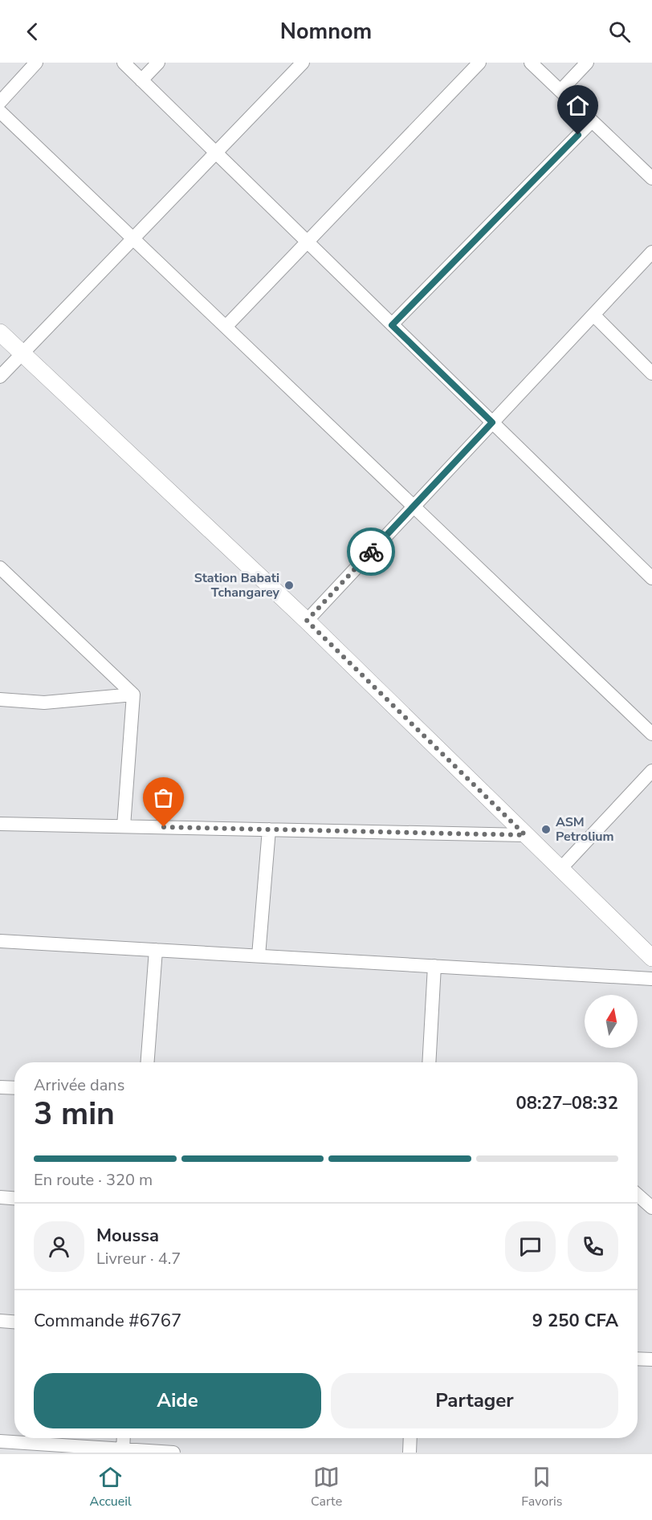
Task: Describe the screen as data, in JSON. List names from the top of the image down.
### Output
{
  "places": ["Station Babati Tchangarey", "ASM Petrolium"],
  "north": "top",
  "page": {
    "header": "Nomnom",
    "heading": ["3 min", "Arrivée dans", "08:27–08:32"],
    "panel": [
      "Moussa",
      "Livreur · 4.7",
      "Commande #6767",
      "9 250 CFA"
    ],
    "bar": "En route · 320 m",
    "buttons": ["Aide", "Partager"],
    "tabs": ["Accueil", "Carte", "Favoris"]
  }
}
